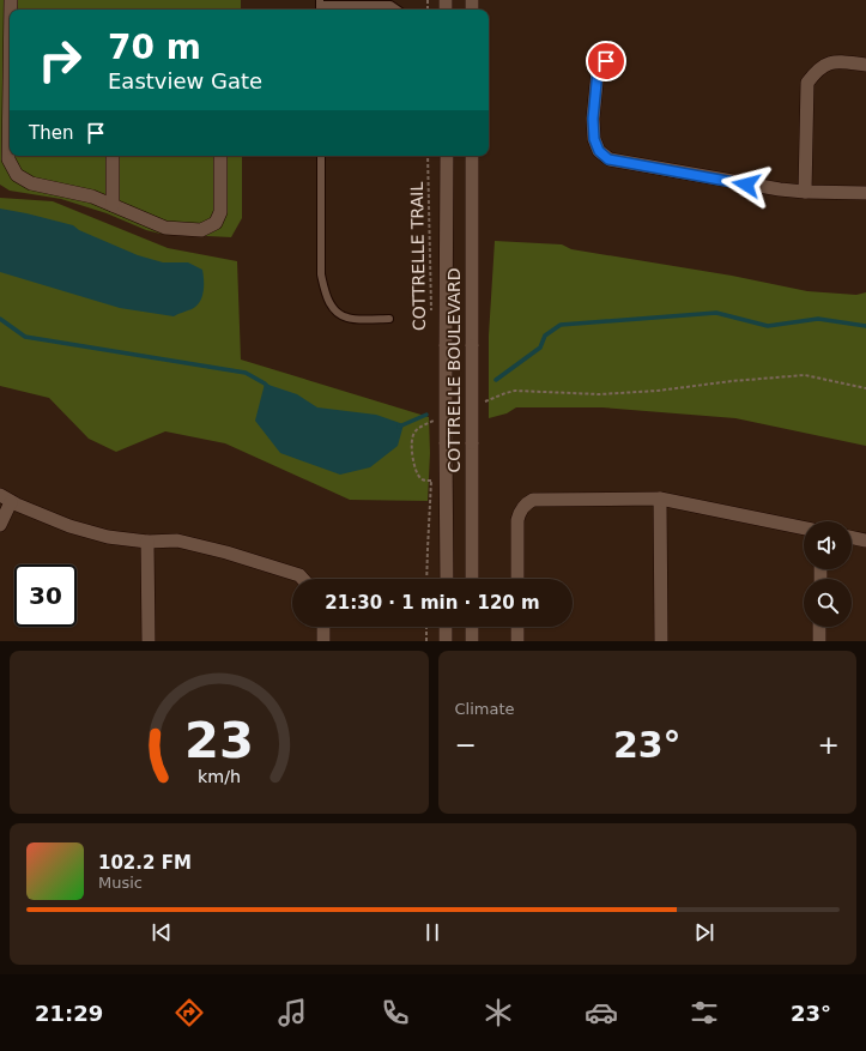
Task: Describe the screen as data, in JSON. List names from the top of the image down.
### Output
{
  "streets": {
    "street": ["COTTRELLE BOULEVARD"],
    "path": ["COTTRELLE TRAIL"]
  },
  "page": {
    "turn": ["70 m", "Eastview Gate"],
    "then": "Then",
    "limit": "30",
    "trip": "21:30 · 1 min · 120 m",
    "tile": "Climate",
    "heat": ["−", "23°", "+"],
    "song": ["102.2 FM", "Music"],
    "tabs": ["21:29", "23°"],
    "gauge": ["23", "km/h"]
  }
}
